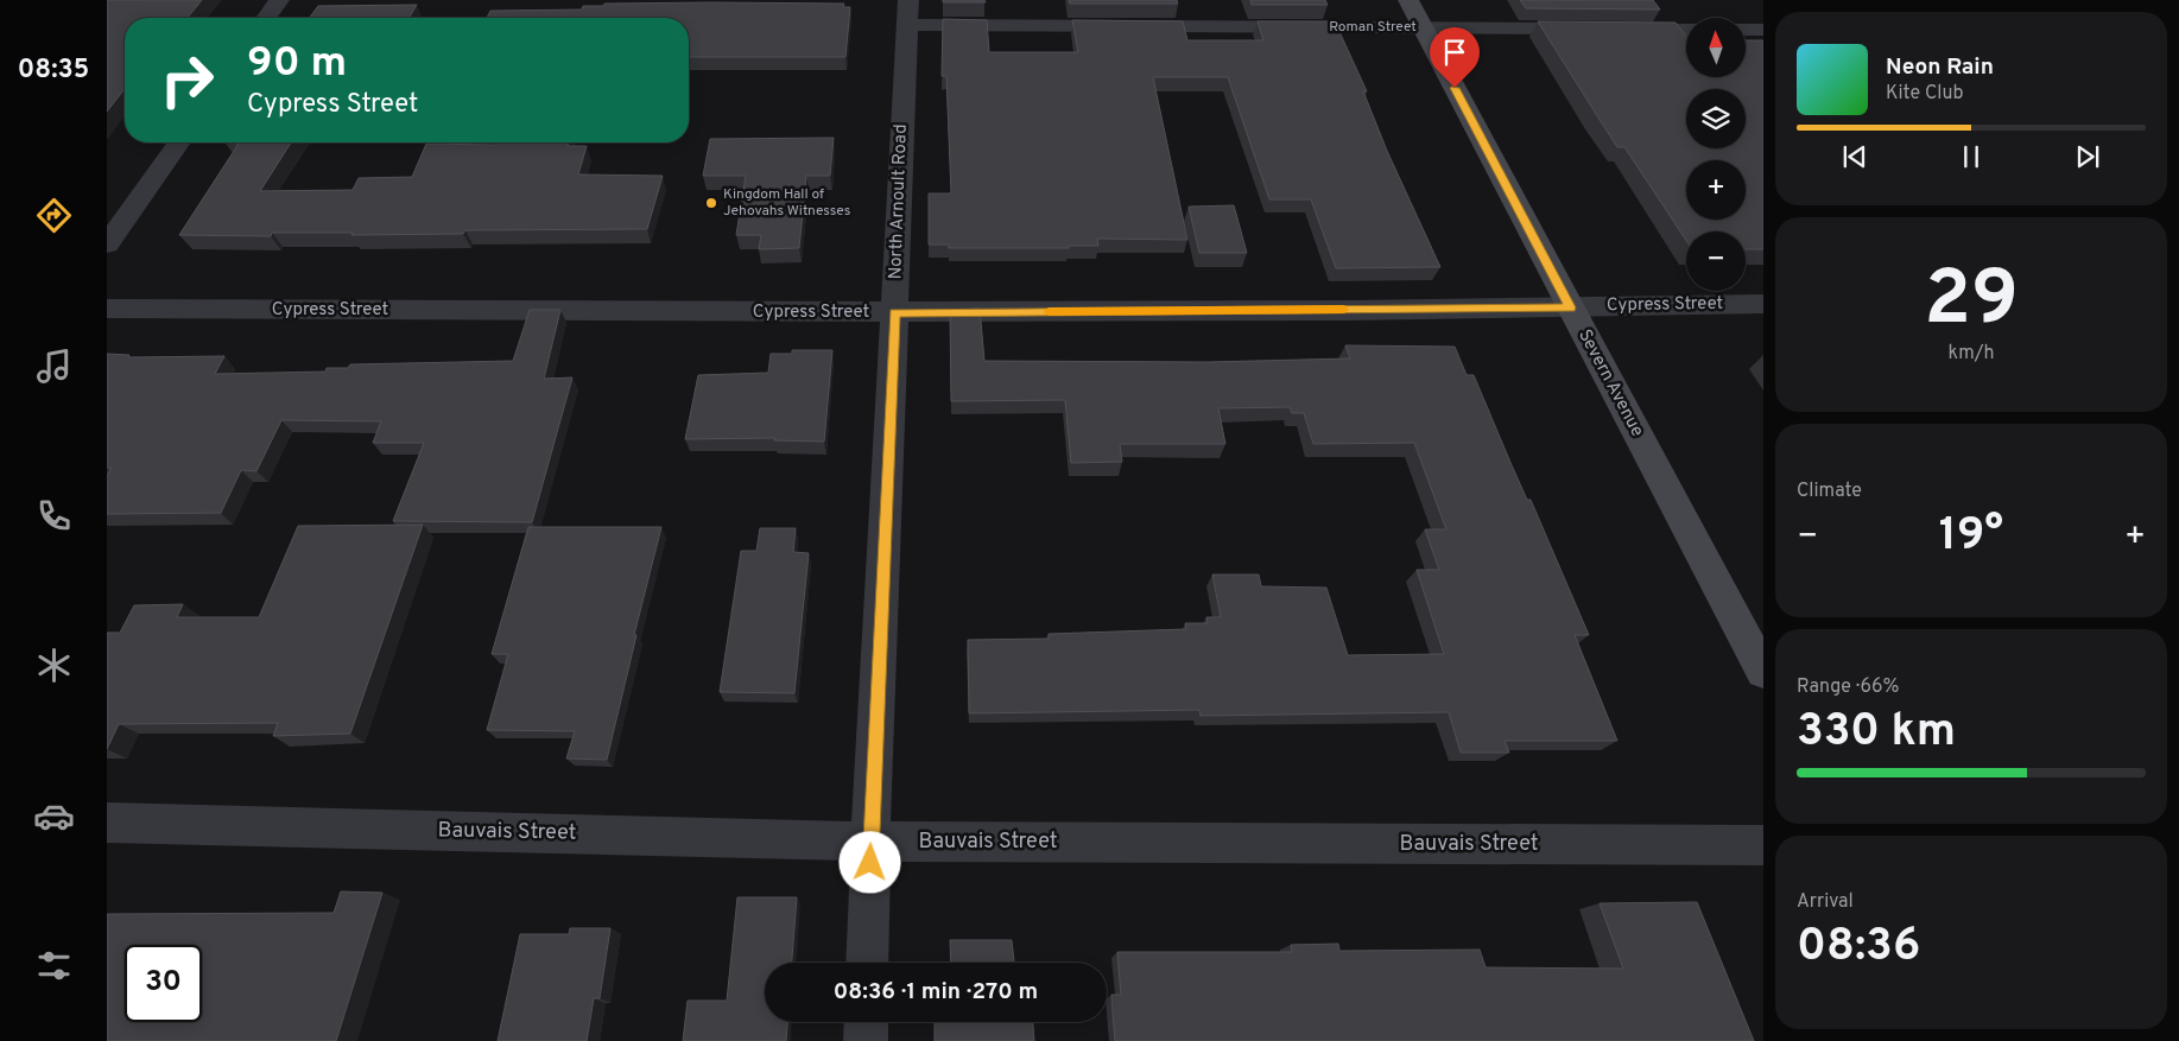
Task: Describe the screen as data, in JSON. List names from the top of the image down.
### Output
{
  "streets": {
    "street": [
      "Roman Street",
      "North Arnoult Road",
      "Cypress Street",
      "Severn Avenue",
      "Bauvais Street"
    ]
  },
  "crossings": [
    ["Roman Street", "North Arnoult Road"],
    ["Roman Street", "Severn Avenue"],
    ["North Arnoult Road", "Cypress Street"],
    ["North Arnoult Road", "Bauvais Street"],
    ["Cypress Street", "Severn Avenue"]
  ],
  "places": ["Kingdom Hall of Jehovahs Witnesses"],
  "north": "top",
  "page": {
    "tabs": "08:35",
    "map_buttons": ["+", "−"],
    "turn": ["90 m", "Cypress Street"],
    "song": ["Neon Rain", "Kite Club"],
    "tile": [
      ["29", "km/h"],
      "Climate",
      ["Range · 66%", "330 km"],
      ["Arrival", "08:36"]
    ],
    "heat": ["−", "19°", "+"],
    "limit": "30",
    "trip": "08:36 · 1 min · 270 m"
  }
}
